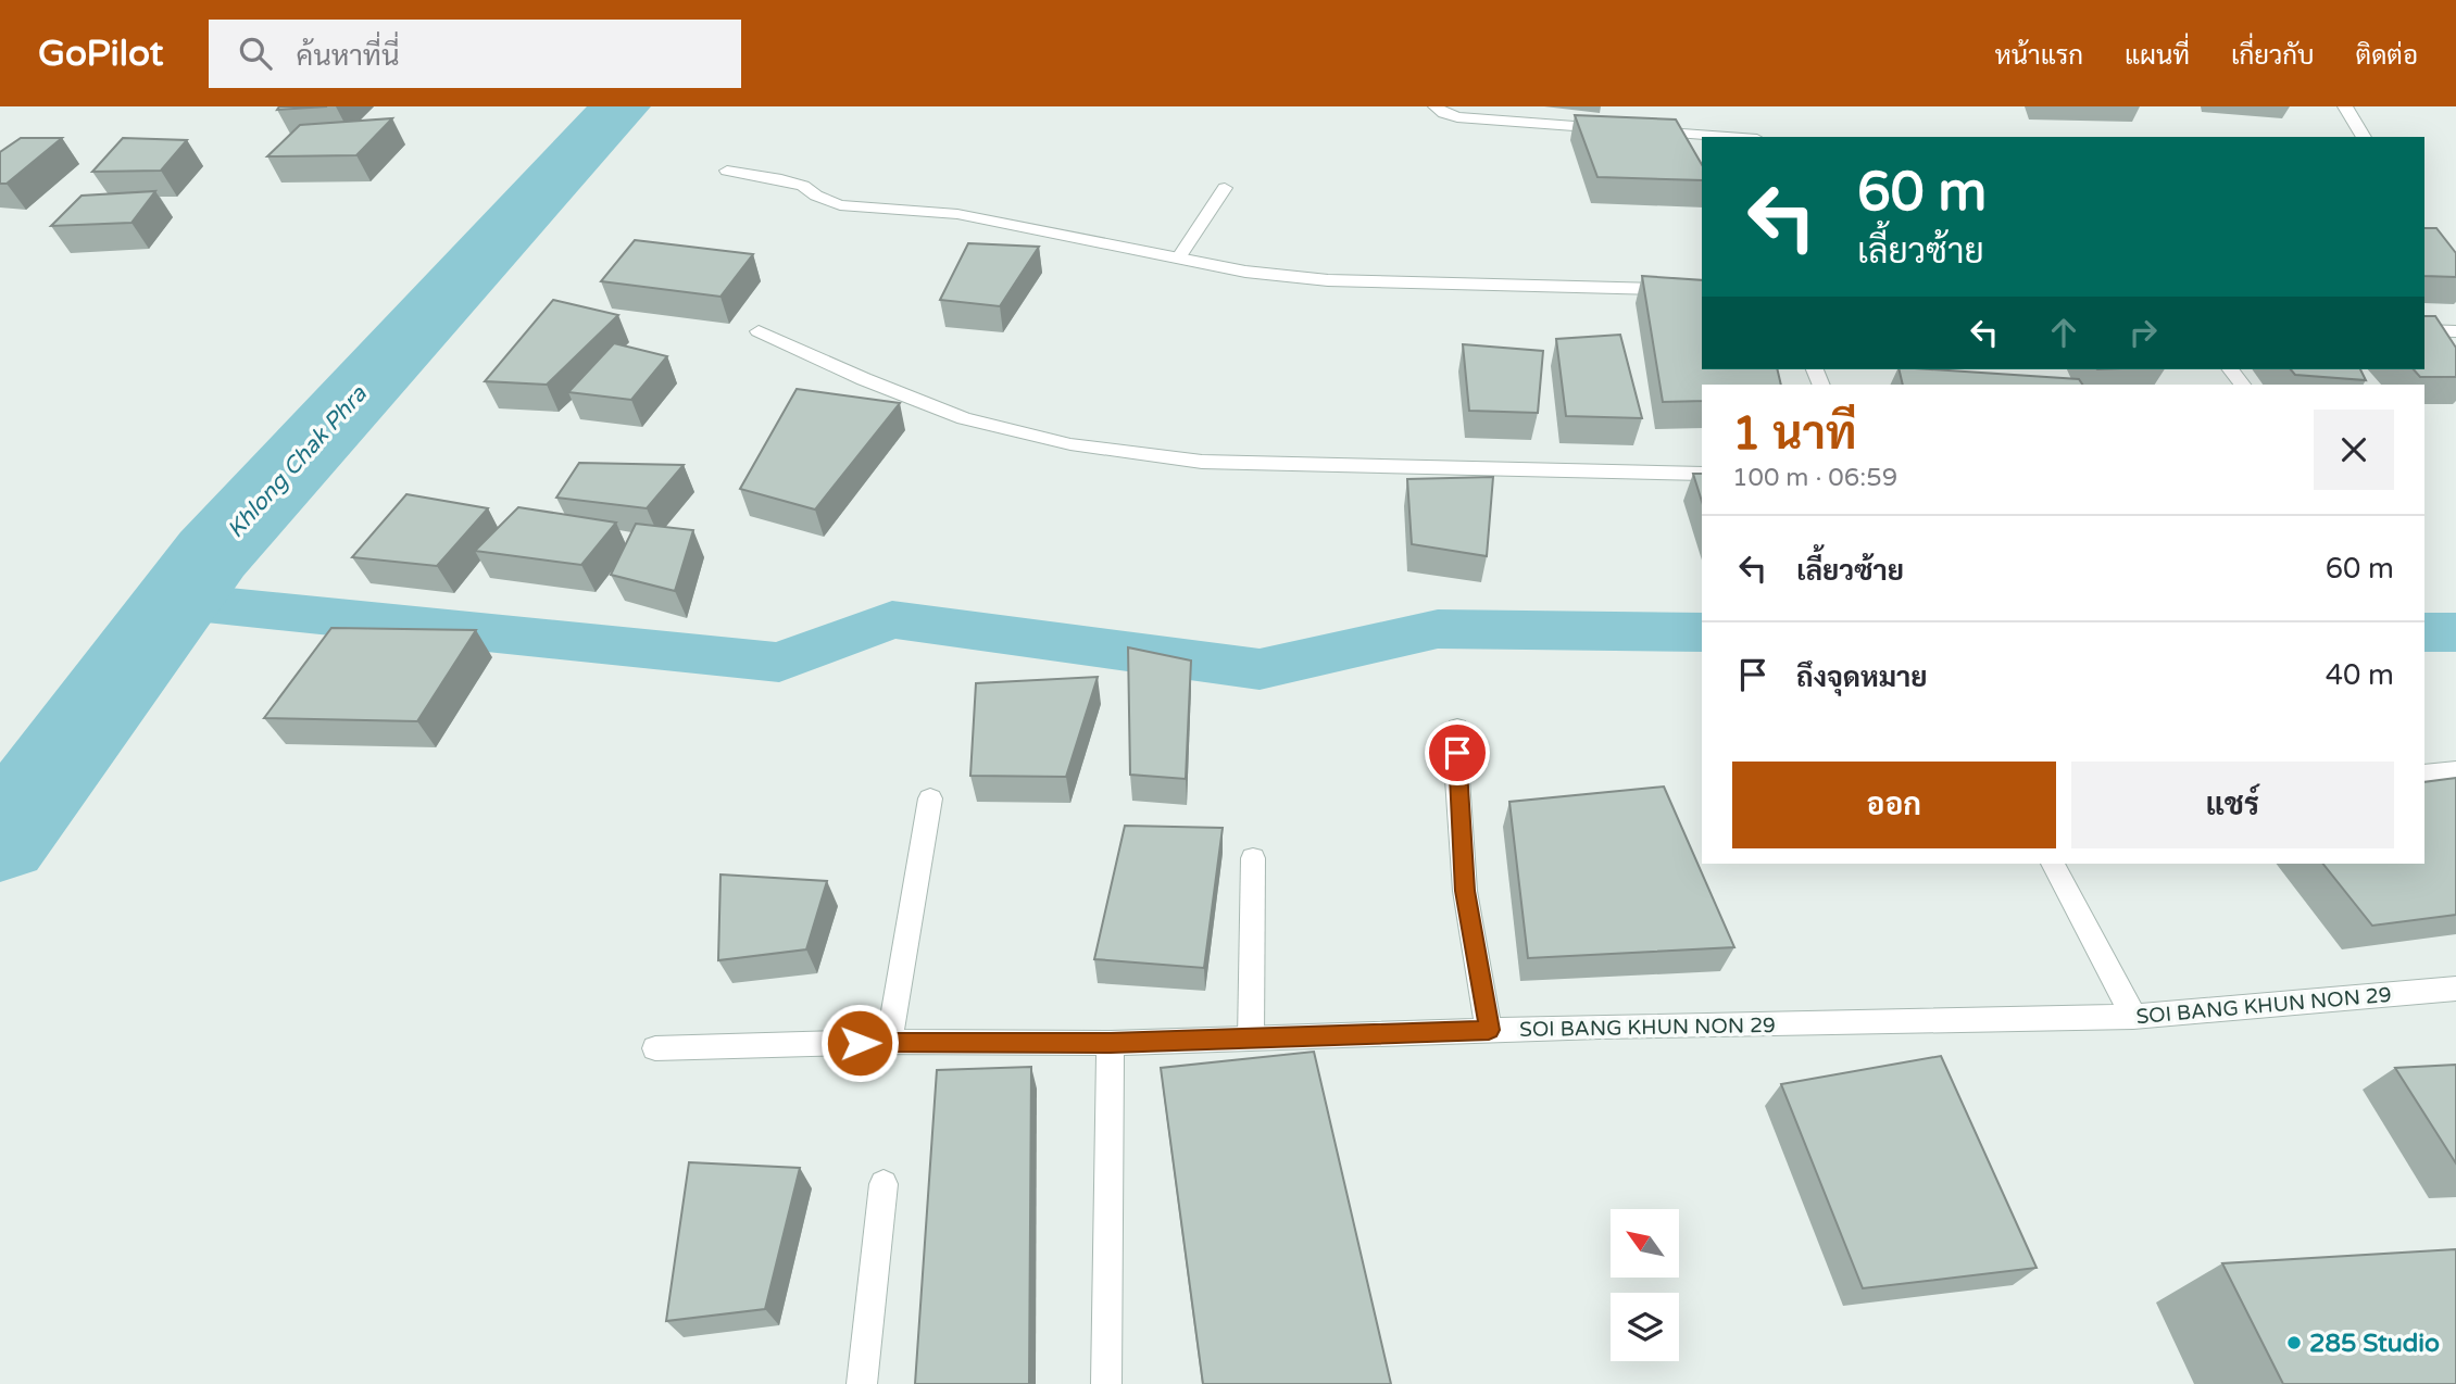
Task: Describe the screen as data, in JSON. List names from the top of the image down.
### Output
{
  "streets": {
    "street": ["SOI BANG KHUN NON 29"]
  },
  "water": ["Khlong Chak Phra"],
  "places": ["285 Studio"],
  "north": "top left",
  "page": {
    "header": "GoPilot",
    "search": "ค้นหาที่นี่",
    "nav": [
      "หน้าแรก",
      "แผนที่",
      "เกี่ยวกับ",
      "ติดต่อ"
    ],
    "turn": ["60 m", "เลี้ยวซ้าย"],
    "heading": ["1 นาที", "100 m · 06:59"],
    "list": [
      {
        "name": "เลี้ยวซ้าย",
        "value": "60 m"
      },
      {
        "name": "ถึงจุดหมาย",
        "value": "40 m"
      }
    ],
    "buttons": ["ออก", "แชร์"]
  }
}
